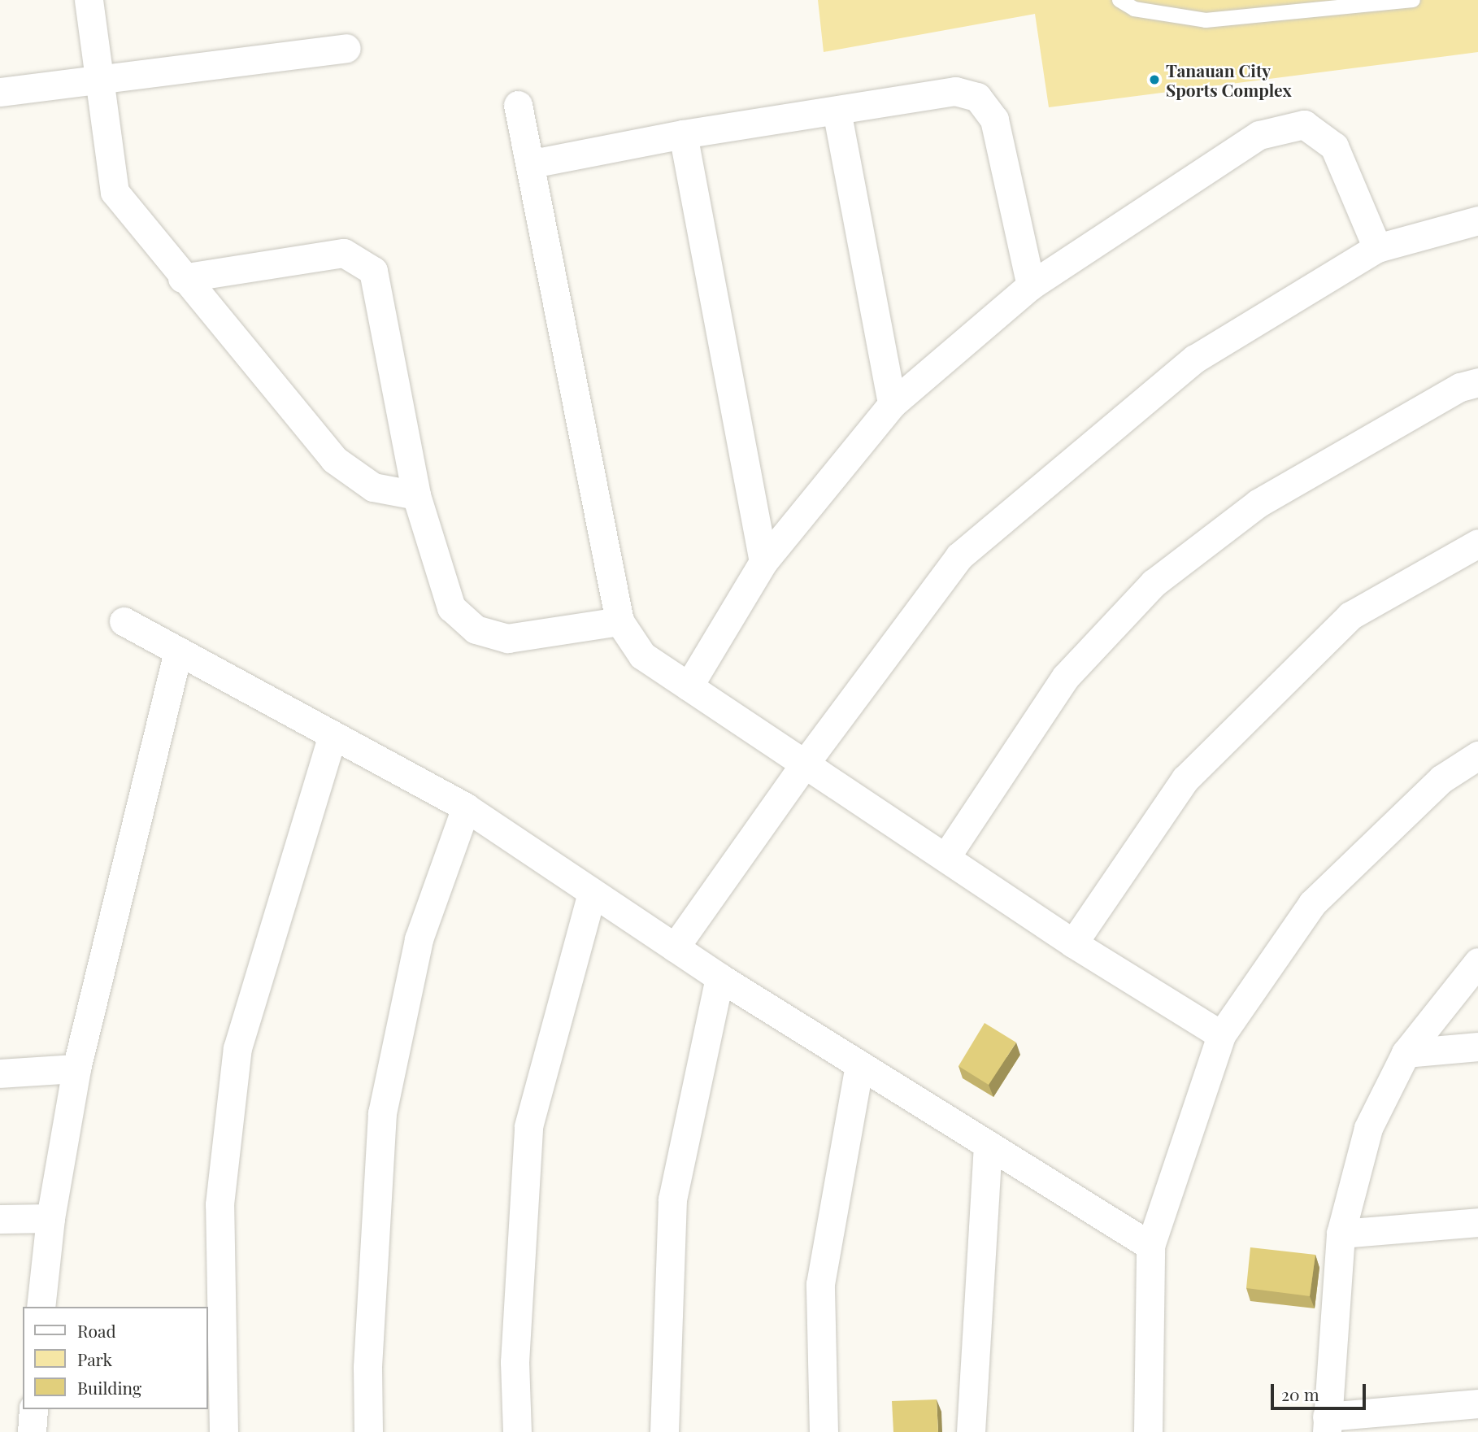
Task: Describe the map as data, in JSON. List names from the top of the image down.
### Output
{
  "places": ["Tanauan City Sports Complex"],
  "legend": ["Road", "Park", "Building"],
  "scale_bar": "20 m"
}
